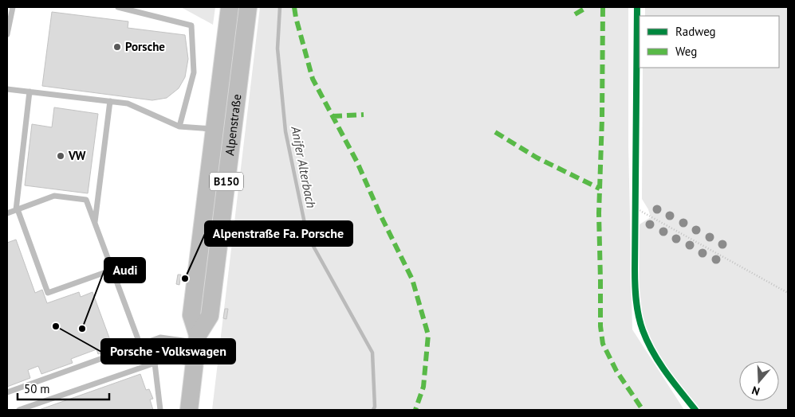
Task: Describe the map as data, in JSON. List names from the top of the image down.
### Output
{
  "streets": {
    "main road": ["Alpenstraße", "B150"]
  },
  "water": ["Anifer Alterbach"],
  "places": [
    "Porsche",
    "VW",
    "Alpenstraße Fa. Porsche",
    "Porsche - Volkswagen",
    "Audi"
  ],
  "legend": ["Radweg", "Weg"],
  "scale_bar": "50 m",
  "north": "bottom"
}
